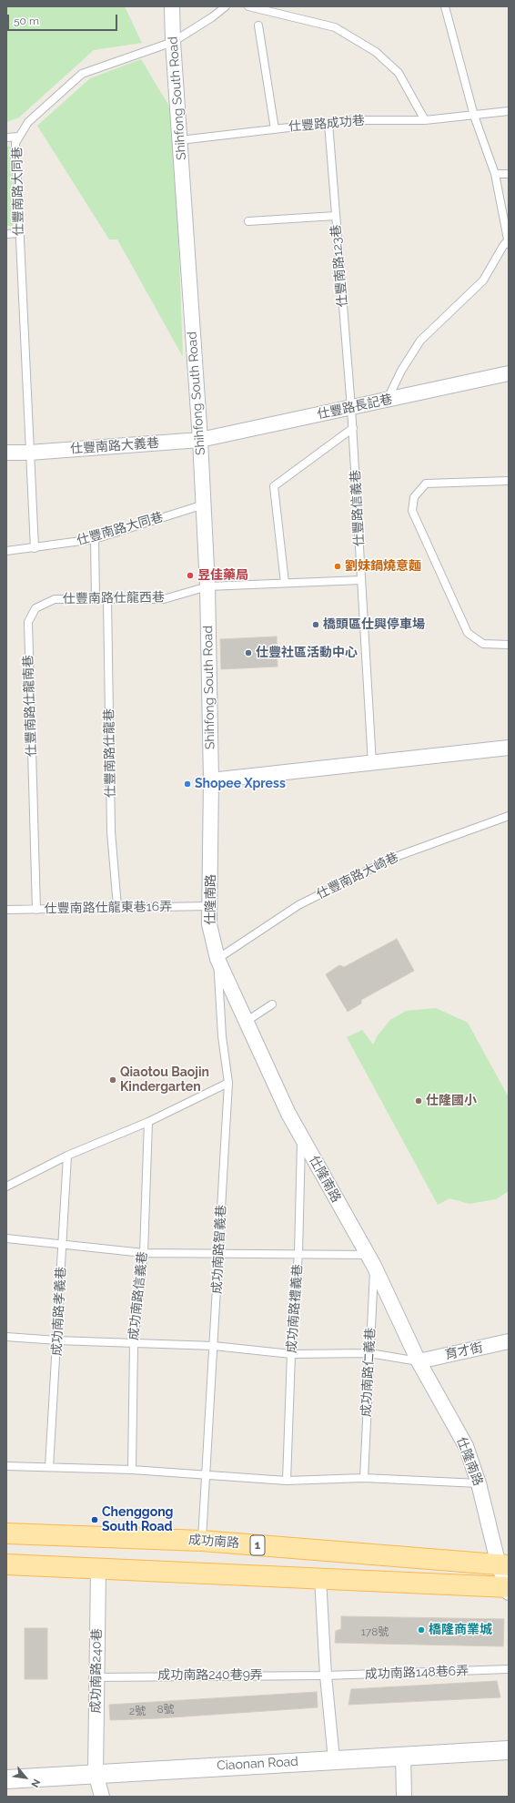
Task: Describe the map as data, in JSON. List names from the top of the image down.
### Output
{
  "streets": {
    "main road": ["成功南路", "1"],
    "street": [
      "Shihfong South Road",
      "仕豐路長記巷",
      "仕豐南路大義巷",
      "仕隆南路",
      "育才街",
      "成功南路240巷",
      "Ciaonan Road"
    ],
    "lane": [
      "仕豐路成功巷",
      "仕豐南路大同巷",
      "仕豐南路123巷",
      "仕豐路信義巷",
      "仕豐南路仕龍西巷",
      "仕豐南路仕龍南巷",
      "仕豐南路仕龍巷",
      "仕豐南路大崎巷",
      "仕豐南路仕龍東巷16弄",
      "成功南路智義巷",
      "成功南路信義巷",
      "成功南路禮義巷",
      "成功南路孝義巷",
      "成功南路仁義巷",
      "成功南路148巷6弄",
      "成功南路240巷9弄"
    ]
  },
  "crossings": [
    ["Shihfong South Road", "仕豐路成功巷"],
    ["Shihfong South Road", "仕豐南路大同巷"],
    ["Shihfong South Road", "仕豐路長記巷"],
    ["Shihfong South Road", "仕豐南路大義巷"],
    ["Shihfong South Road", "仕豐南路仕龍西巷"],
    ["Shihfong South Road", "仕隆南路"],
    ["仕豐路成功巷", "仕豐南路123巷"],
    ["仕豐南路大同巷", "仕豐南路大義巷"],
    ["仕豐南路123巷", "仕豐路長記巷"],
    ["仕豐南路123巷", "仕豐路信義巷"],
    ["仕豐路長記巷", "仕豐南路大義巷"],
    ["仕豐路長記巷", "仕豐路信義巷"],
    ["仕豐路信義巷", "仕豐南路仕龍西巷"],
    ["仕豐南路仕龍西巷", "仕豐南路仕龍南巷"],
    ["仕豐南路仕龍西巷", "仕豐南路仕龍巷"],
    ["仕豐南路仕龍南巷", "仕豐南路仕龍東巷16弄"],
    ["仕豐南路仕龍巷", "仕豐南路仕龍東巷16弄"],
    ["仕豐南路大崎巷", "仕隆南路"],
    ["仕豐南路大崎巷", "成功南路智義巷"],
    ["仕隆南路", "仕豐南路仕龍東巷16弄"],
    ["仕隆南路", "成功南路智義巷"],
    ["仕隆南路", "成功南路禮義巷"],
    ["仕隆南路", "育才街"],
    ["仕隆南路", "成功南路仁義巷"],
    ["仕隆南路", "成功南路"],
    ["成功南路智義巷", "成功南路"],
    ["成功南路240巷", "成功南路240巷9弄"],
    ["成功南路240巷", "Ciaonan Road"],
    ["成功南路148巷6弄", "成功南路240巷9弄"]
  ],
  "places": [
    "劉妹鍋燒意麵",
    "昱佳藥局",
    "橋頭區仕興停車場",
    "仕豐社區活動中心",
    "Shopee Xpress",
    "Qiaotou Baojin Kindergarten",
    "仕隆國小",
    "Chenggong South Road",
    "橋隆商業城"
  ],
  "house_numbers": ["178號", "8號", "2號"],
  "scale_bar": "50 m",
  "north": "bottom right"
}
